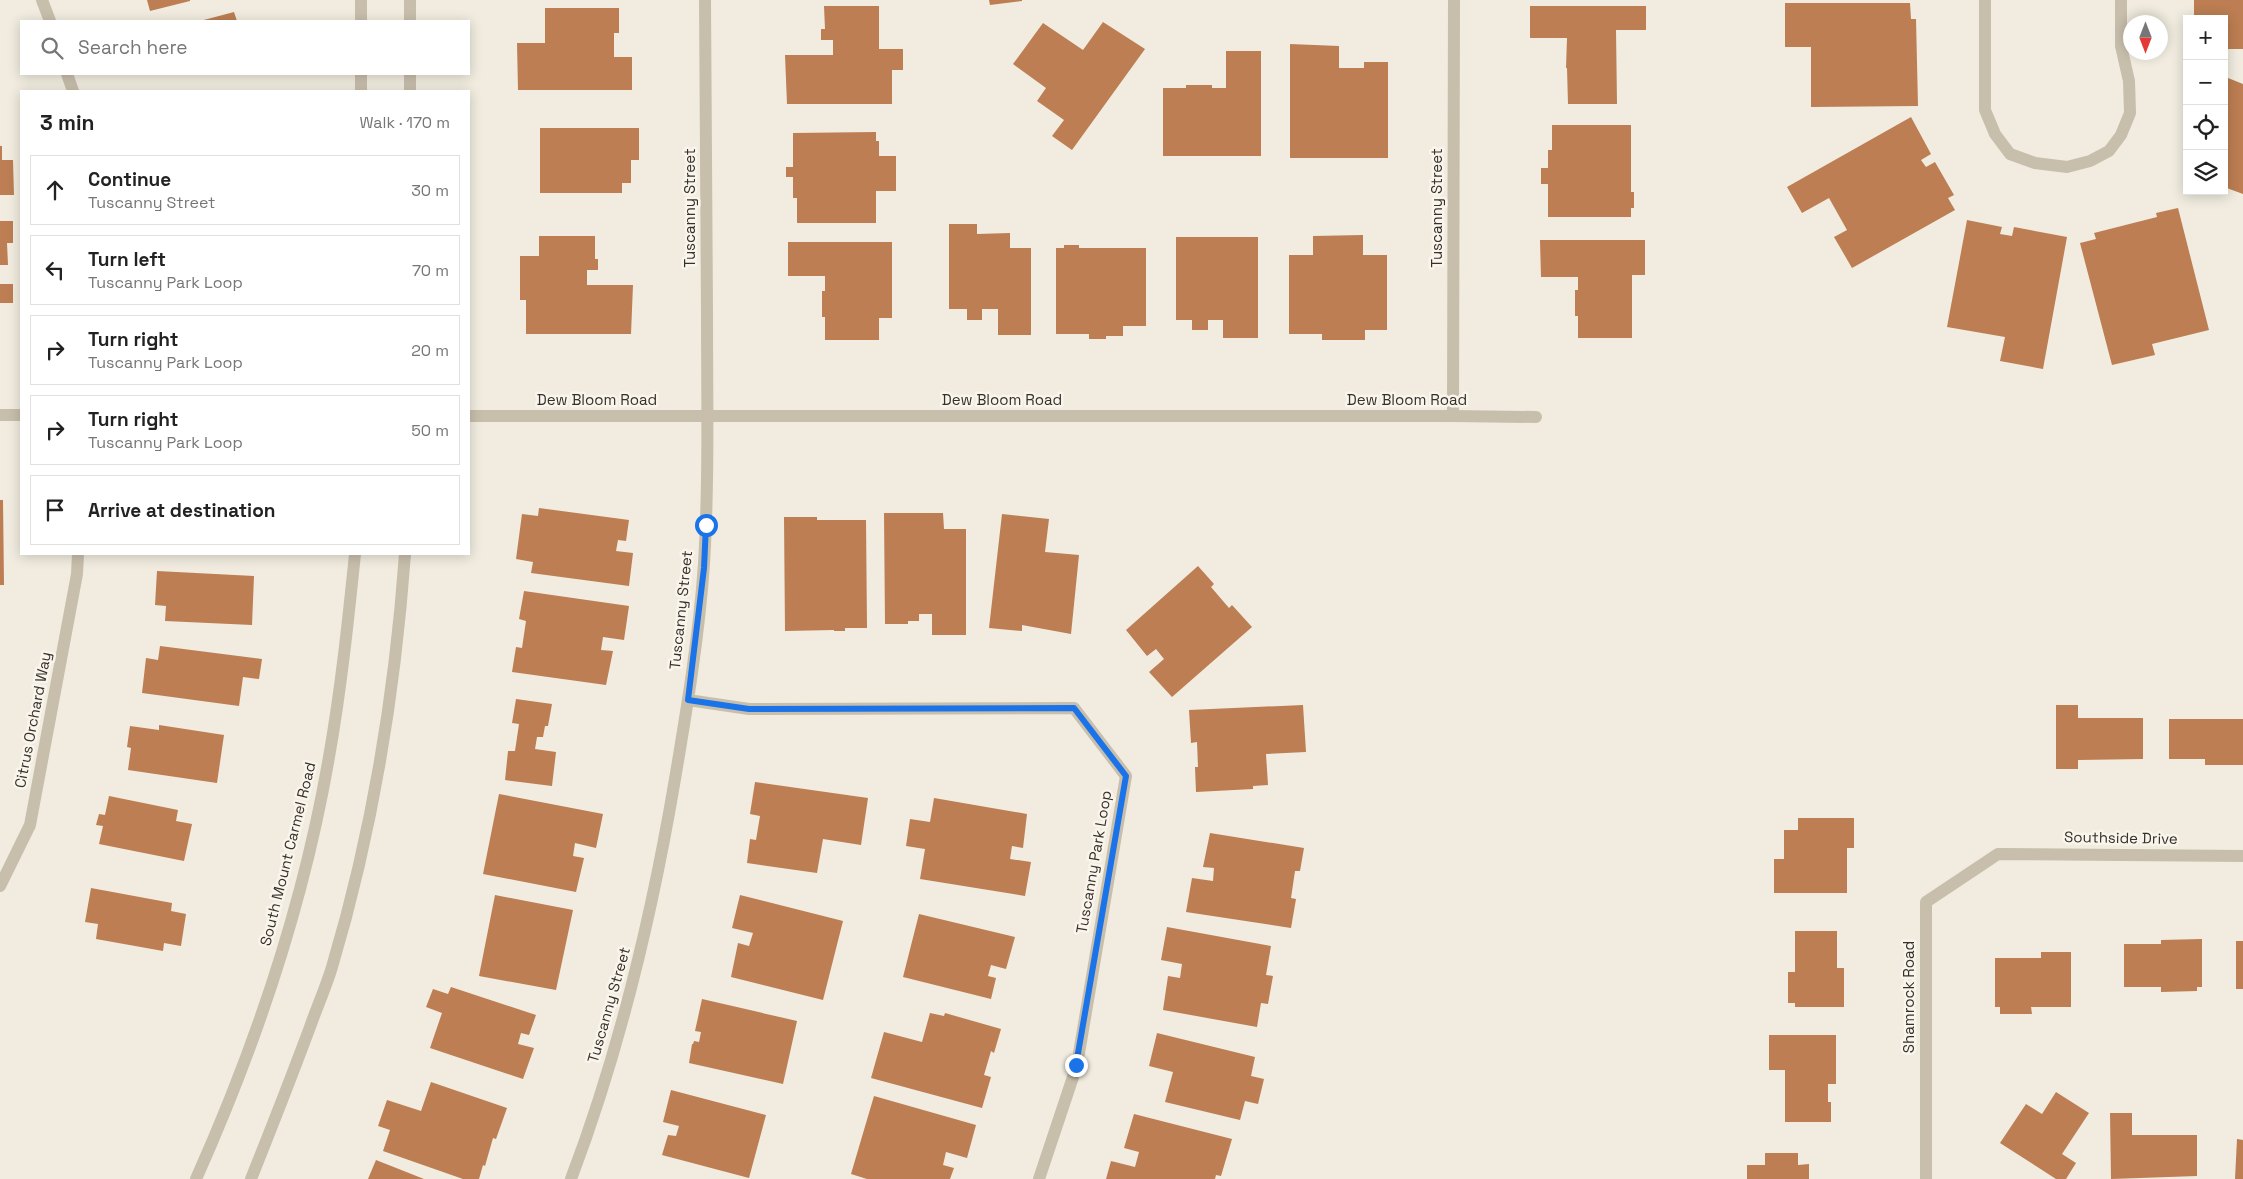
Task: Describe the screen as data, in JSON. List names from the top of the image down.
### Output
{
  "streets": {
    "street": [
      "Tuscanny Street",
      "Dew Bloom Road",
      "Citrus Orchard Way",
      "Southside Drive",
      "South Mount Carmel Road",
      "Tuscanny Park Loop",
      "Shamrock Road"
    ]
  },
  "crossings": [
    ["Tuscanny Street", "Dew Bloom Road"],
    ["Tuscanny Street", "Tuscanny Park Loop"],
    ["Southside Drive", "Shamrock Road"]
  ],
  "north": "bottom",
  "page": {
    "map_buttons": ["+", "−"],
    "search": "Search here",
    "heading": ["3 min", "Walk · 170 m"],
    "list": [
      ["Continue", "Tuscanny Street", "30 m"],
      ["Turn left", "Tuscanny Park Loop", "70 m"],
      ["Turn right", "Tuscanny Park Loop", "20 m"],
      ["Turn right", "Tuscanny Park Loop", "50 m"],
      "Arrive at destination"
    ]
  }
}
